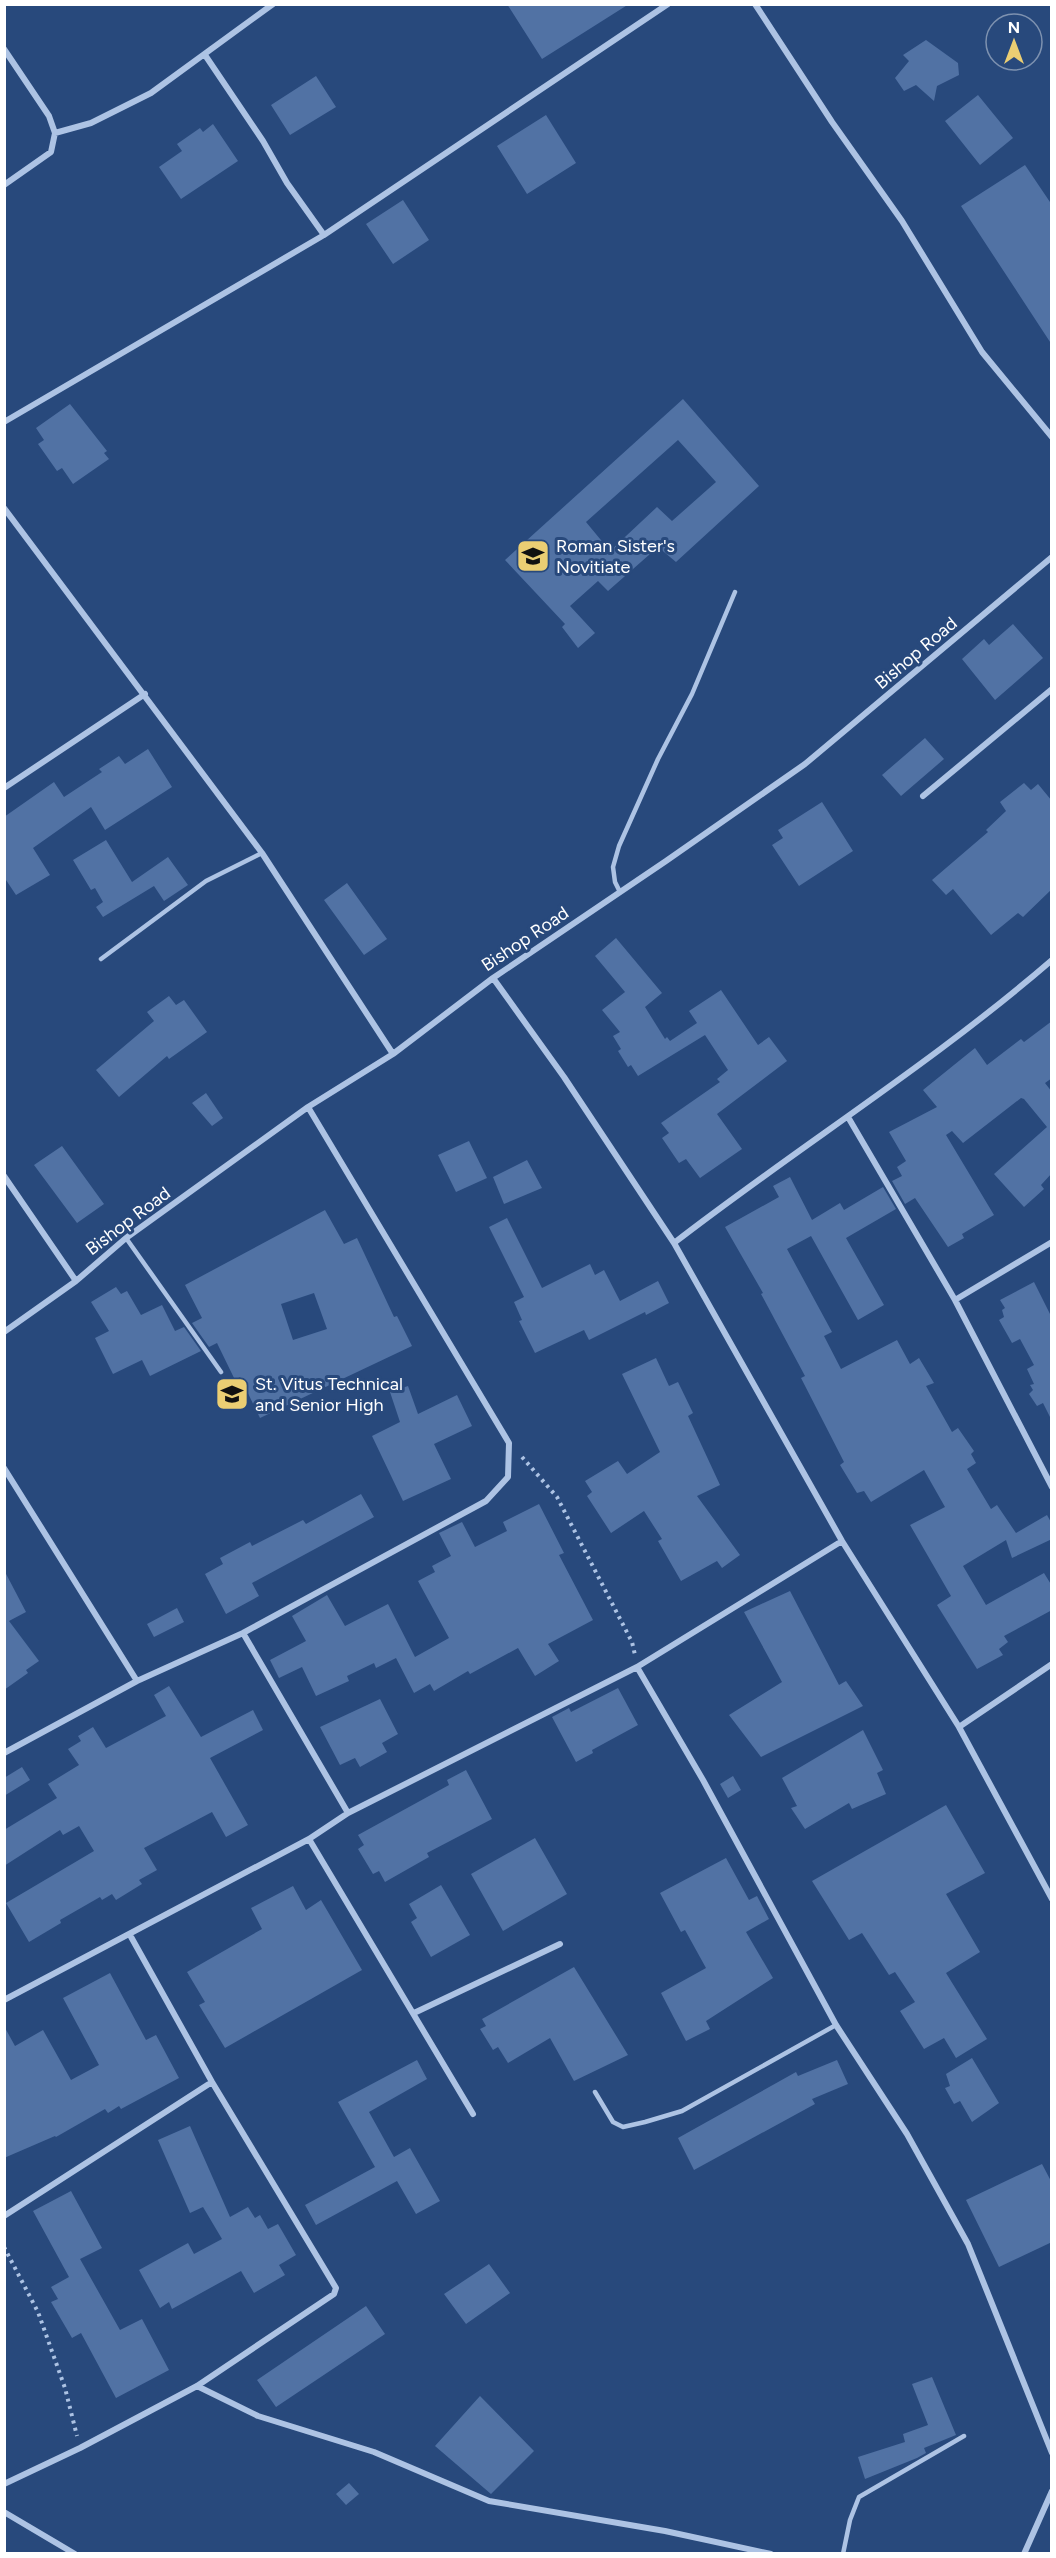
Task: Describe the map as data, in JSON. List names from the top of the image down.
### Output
{
  "streets": {
    "street": ["Bishop Road"]
  },
  "places": {
    "school or university": ["Roman Sister's Novitiate", "St. Vitus Technical and Senior High"]
  },
  "north": "top"
}
